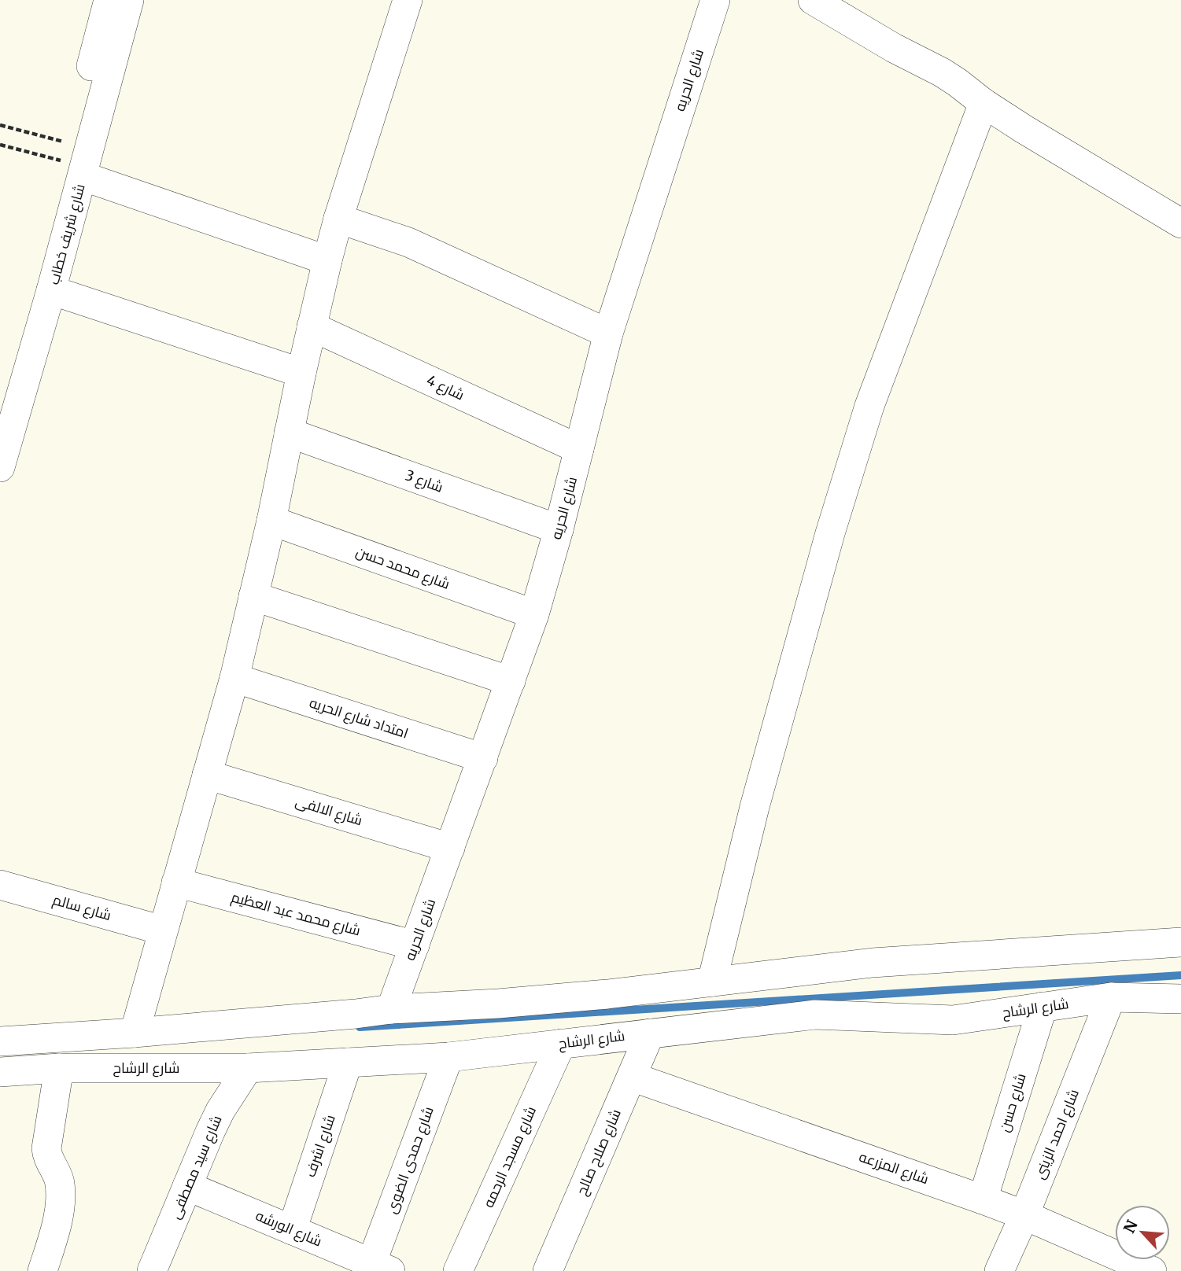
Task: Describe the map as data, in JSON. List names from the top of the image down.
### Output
{
  "streets": {
    "street": [
      "شارع الحريه",
      "شارع شريف خطاب",
      "شارع 4",
      "شارع 3",
      "شارع محمد حسن",
      "امتداد شارع الحريه",
      "شارع الالفى",
      "شارع سالم",
      "شارع محمد عبد العظيم",
      "شارع الرشاح",
      "شارع حسن",
      "شارع احمد الزينى",
      "شارع اشرف",
      "شارع صلاح صالح",
      "شارع مسجد الرحمه",
      "شارع حمدى الضوى",
      "شارع سيد مصطفى",
      "شارع المزرعه",
      "شارع الورشه"
    ]
  },
  "crossings": [
    ["شارع الحريه", "شارع 4"],
    ["شارع الحريه", "شارع 3"],
    ["شارع الحريه", "شارع محمد حسن"],
    ["شارع الحريه", "امتداد شارع الحريه"],
    ["شارع الحريه", "شارع الالفى"],
    ["شارع الحريه", "شارع محمد عبد العظيم"],
    ["شارع الرشاح", "شارع حسن"],
    ["شارع الرشاح", "شارع احمد الزينى"],
    ["شارع الرشاح", "شارع اشرف"],
    ["شارع الرشاح", "شارع صلاح صالح"],
    ["شارع الرشاح", "شارع مسجد الرحمه"],
    ["شارع الرشاح", "شارع حمدى الضوى"],
    ["شارع الرشاح", "شارع سيد مصطفى"],
    ["شارع حسن", "شارع المزرعه"],
    ["شارع احمد الزينى", "شارع المزرعه"],
    ["شارع اشرف", "شارع الورشه"],
    ["شارع صلاح صالح", "شارع المزرعه"],
    ["شارع حمدى الضوى", "شارع الورشه"],
    ["شارع سيد مصطفى", "شارع الورشه"]
  ],
  "north": "top left"
}
